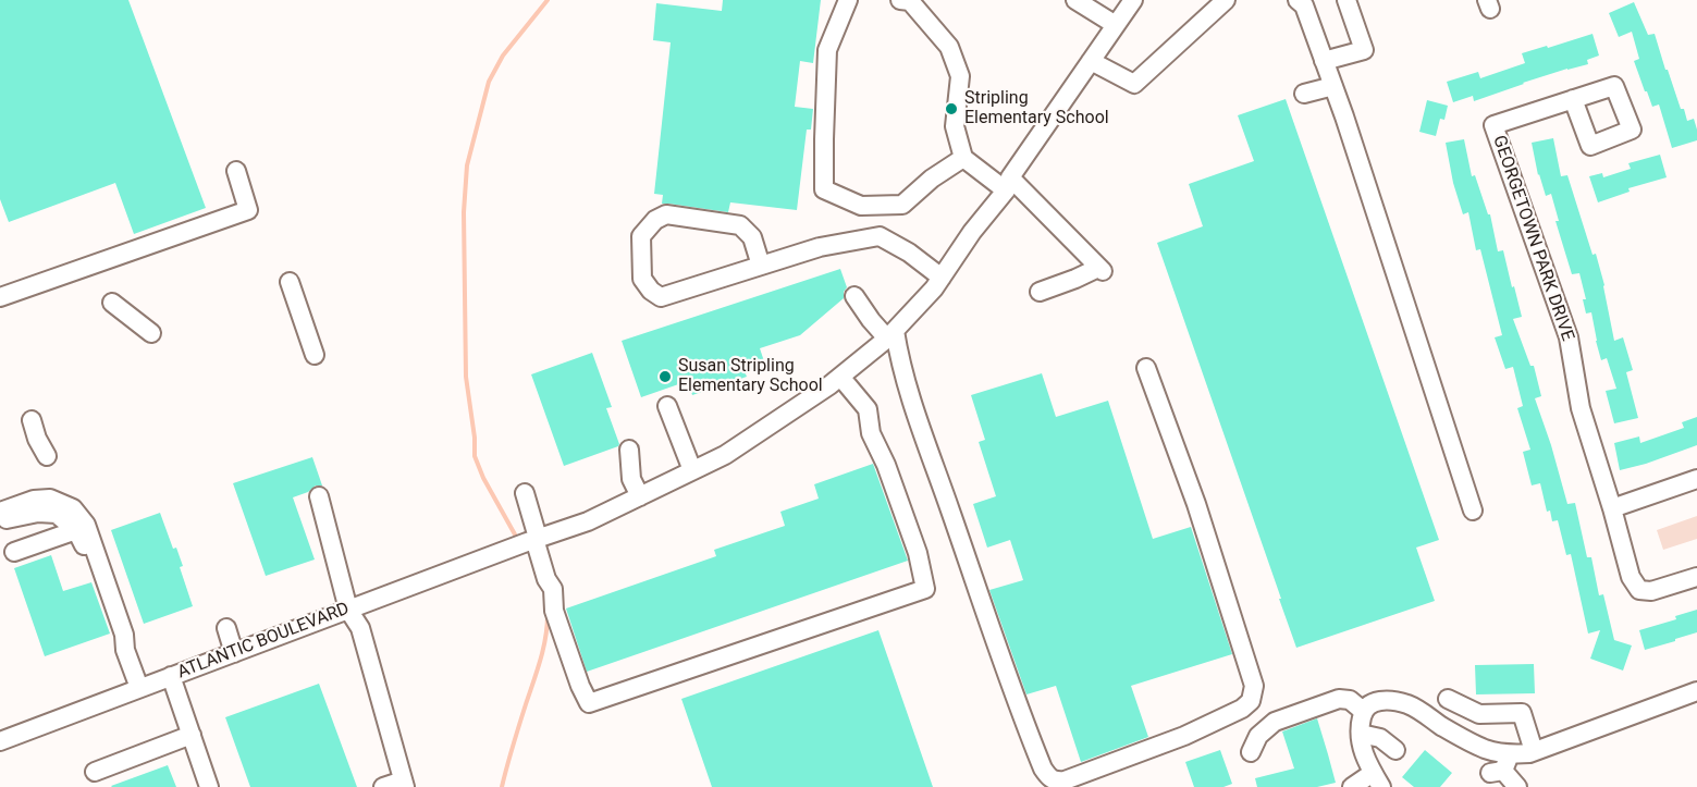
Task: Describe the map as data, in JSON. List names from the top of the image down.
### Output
{
  "streets": {
    "street": ["GEORGETOWN PARK DRIVE", "ATLANTIC BOULEVARD"]
  },
  "places": ["Stripling Elementary School", "Susan Stripling Elementary School"]
}
